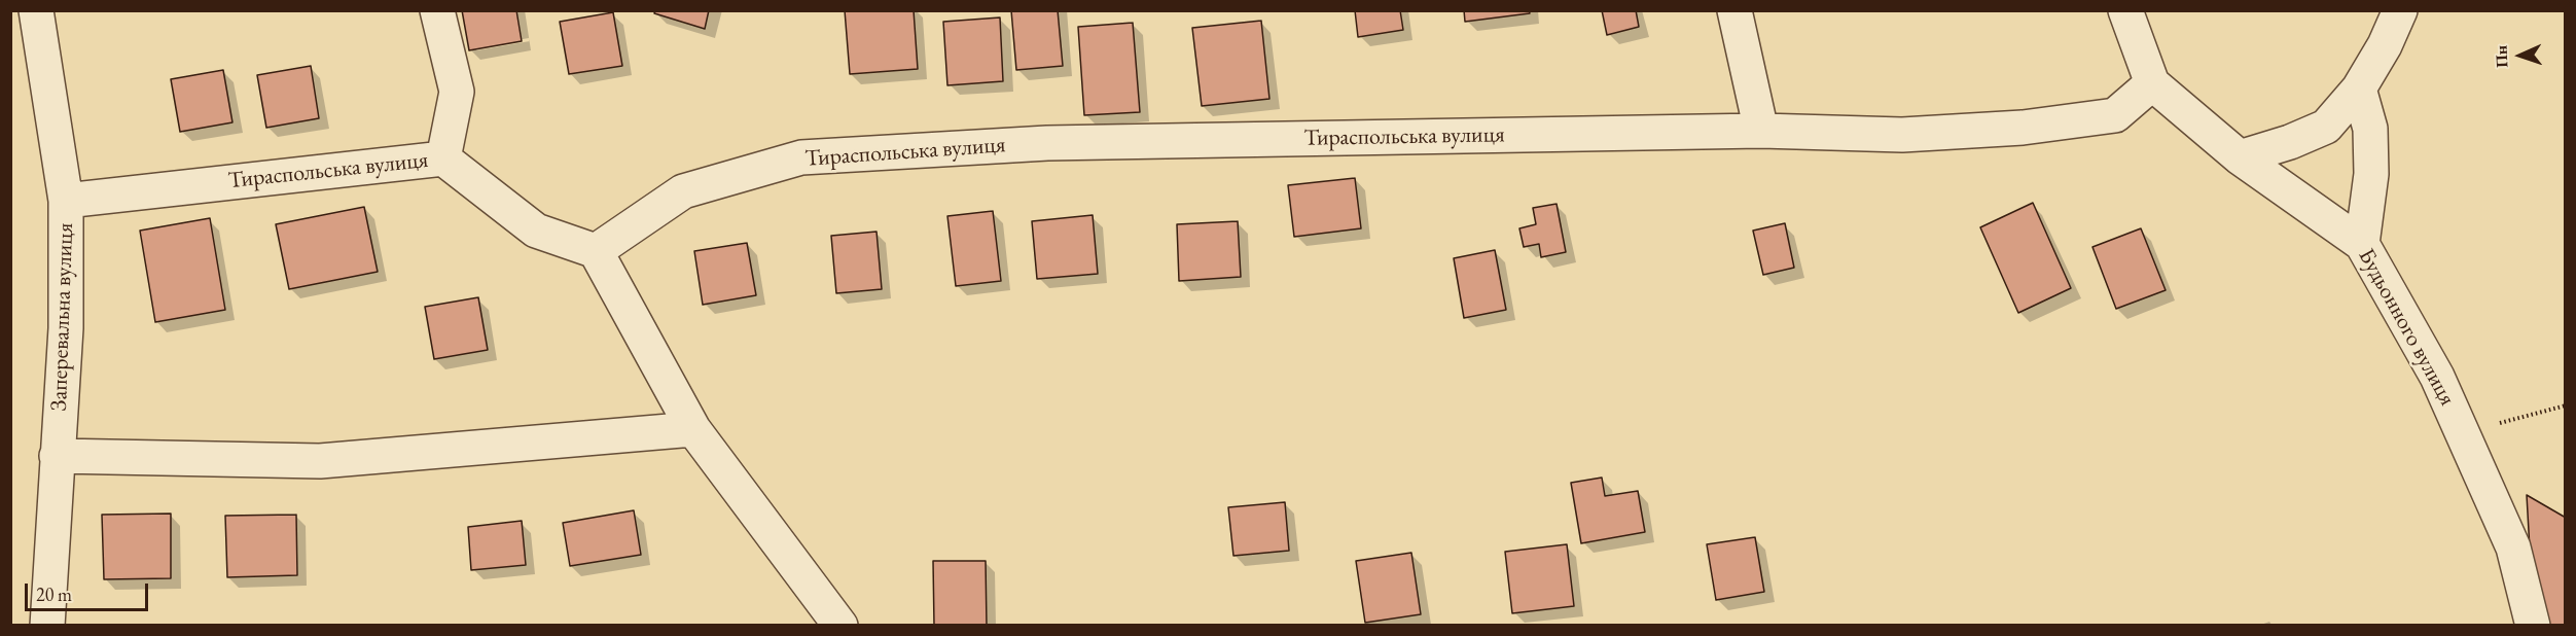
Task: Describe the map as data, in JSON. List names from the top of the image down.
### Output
{
  "streets": {
    "street": ["Тираспольська вулиця", "Заперевальна вулиця", "Будьонного вулиця"]
  },
  "crossings": [
    ["Тираспольська вулиця", "Заперевальна вулиця"],
    ["Тираспольська вулиця", "Будьонного вулиця"]
  ],
  "scale_bar": "20 m",
  "north": "left"
}
